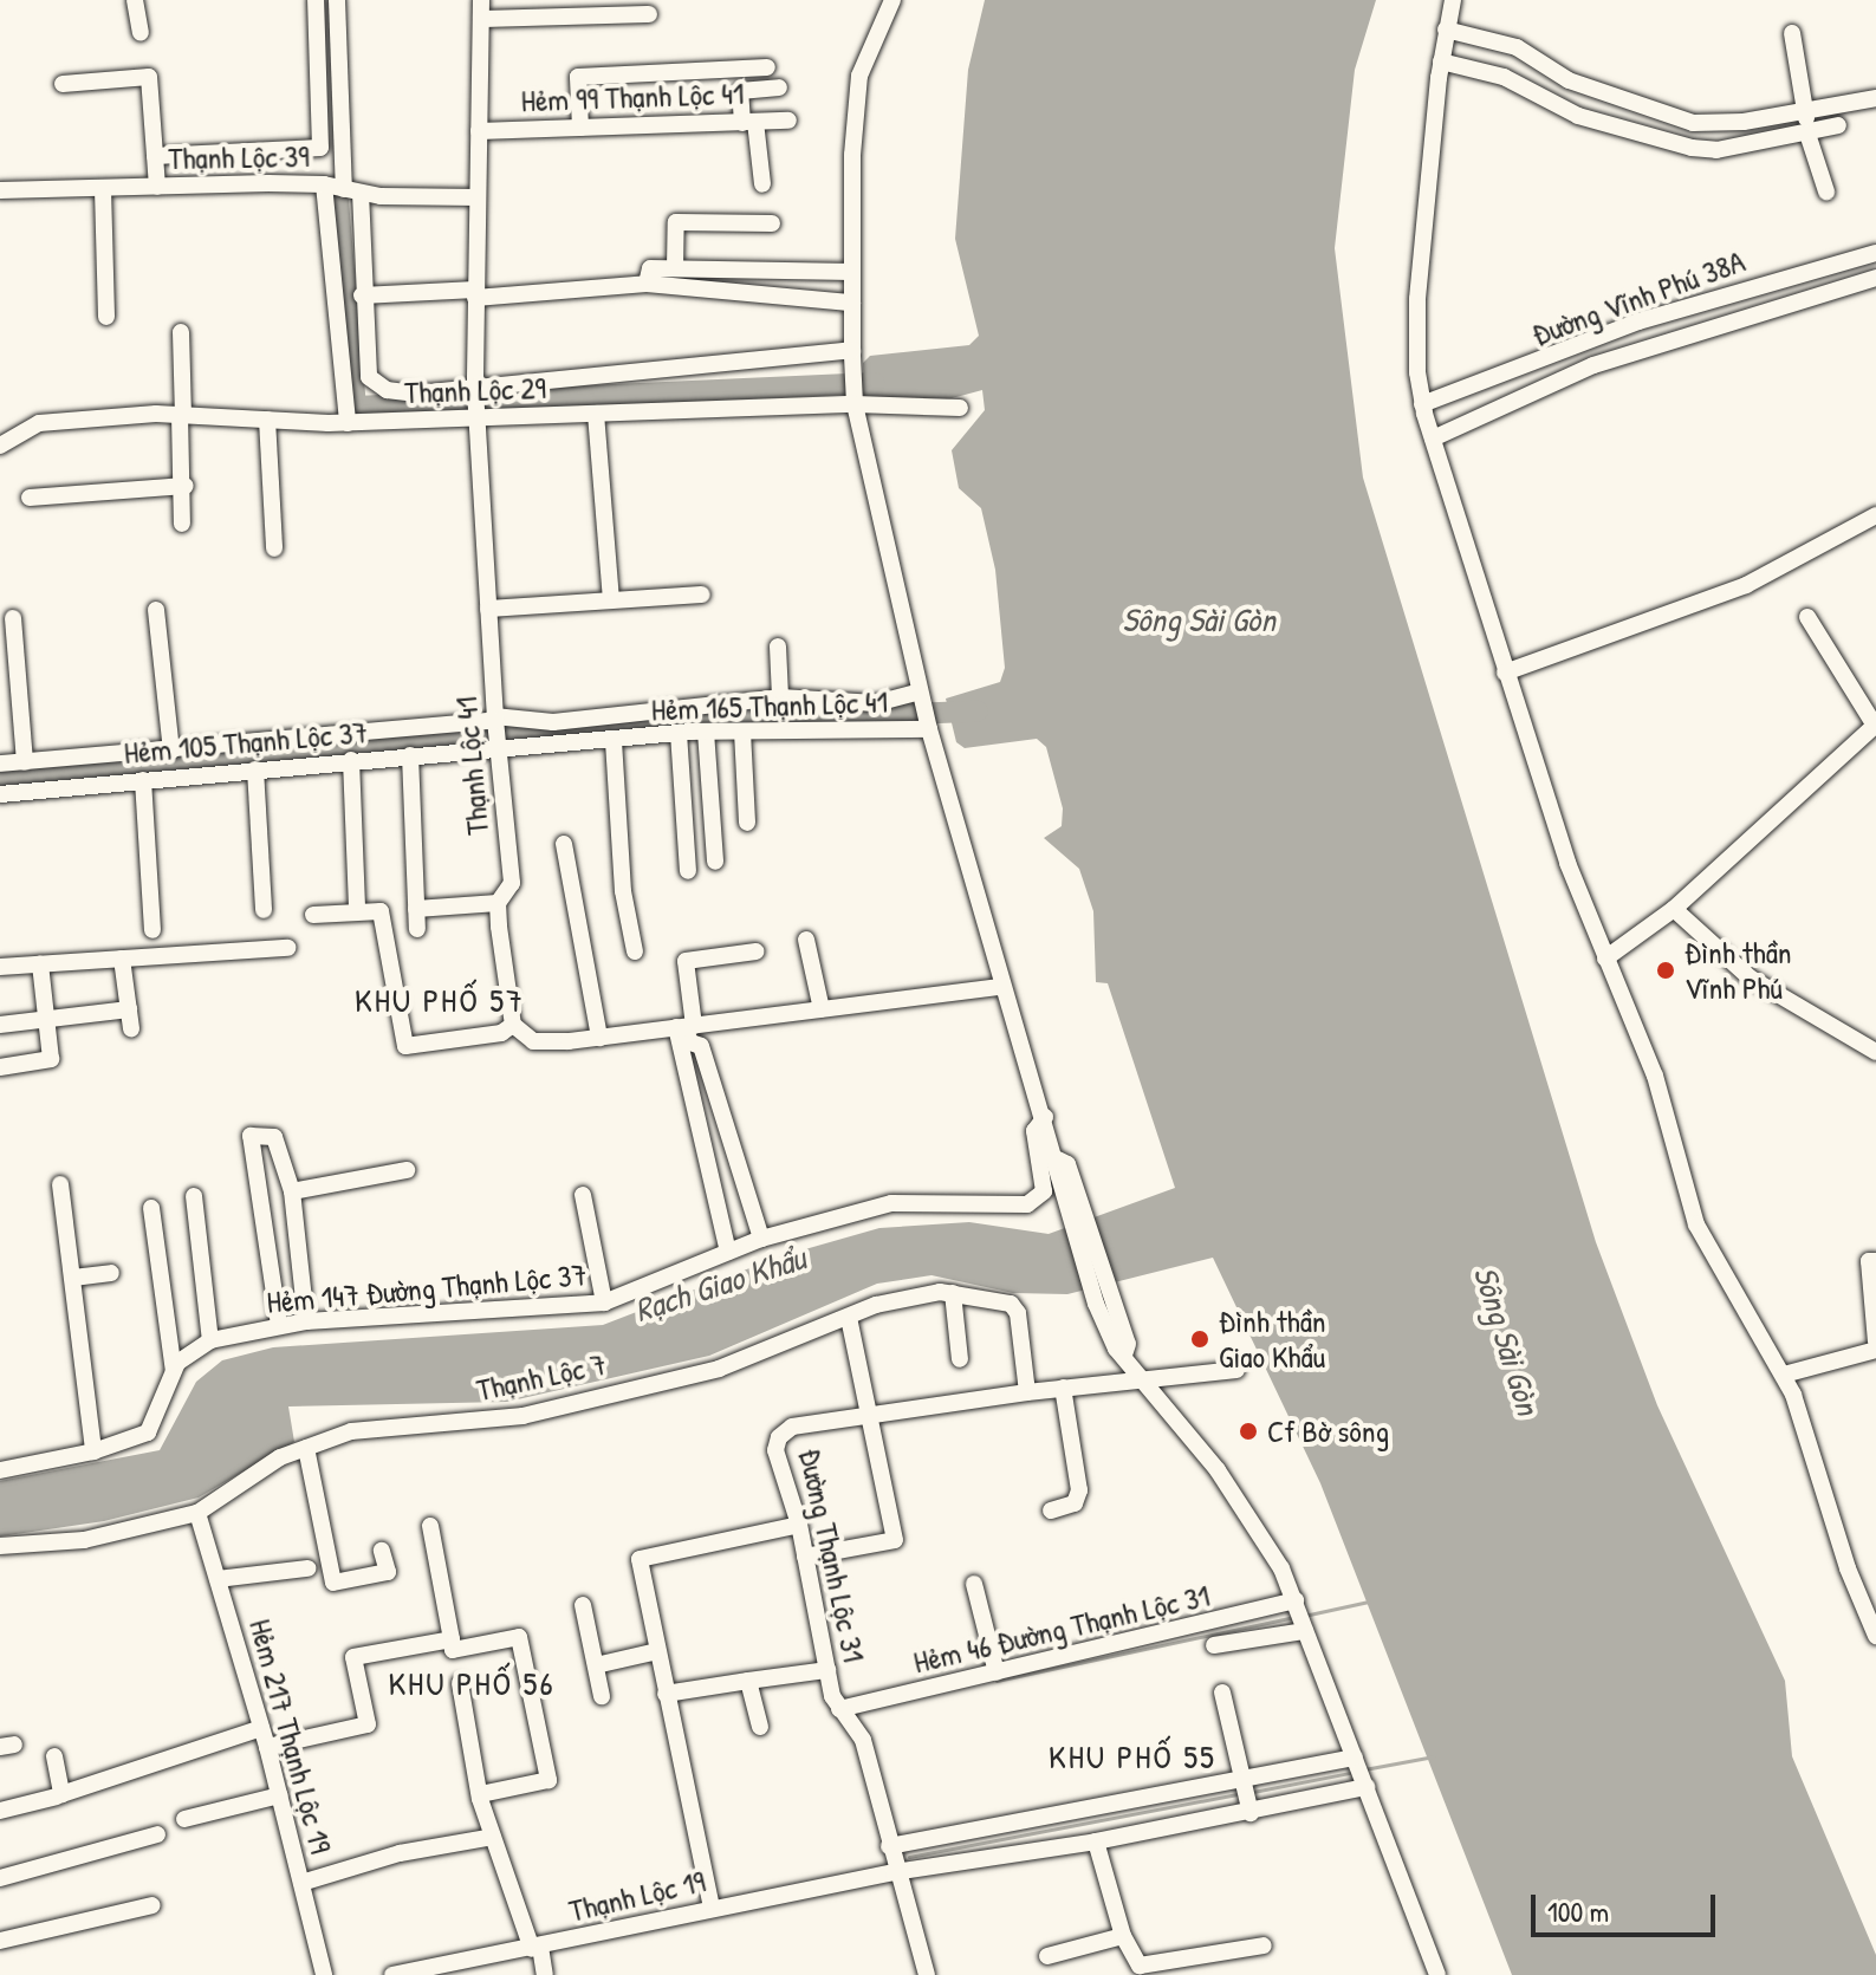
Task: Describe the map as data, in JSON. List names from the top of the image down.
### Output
{
  "streets": {
    "street": [
      "Hẻm 99 Thạnh Lộc 41",
      "Thạnh Lộc 39",
      "Đường Vĩnh Phú 38A",
      "Thạnh Lộc 29",
      "Hẻm 165 Thạnh Lộc 41",
      "Hẻm 105 Thạnh Lộc 37",
      "Thạnh Lộc 41",
      "Hẻm 147 Đường Thạnh Lộc 37",
      "Thạnh Lộc 7",
      "Đường Thạnh Lộc 31",
      "Hẻm 46 Đường Thạnh Lộc 31",
      "Hẻm 217 Thạnh Lộc 19",
      "Thạnh Lộc 19"
    ]
  },
  "crossings": [
    ["Hẻm 99 Thạnh Lộc 41", "Thạnh Lộc 41"],
    ["Thạnh Lộc 39", "Thạnh Lộc 41"],
    ["Thạnh Lộc 29", "Thạnh Lộc 41"],
    ["Hẻm 165 Thạnh Lộc 41", "Hẻm 105 Thạnh Lộc 37"],
    ["Hẻm 165 Thạnh Lộc 41", "Thạnh Lộc 41"],
    ["Hẻm 105 Thạnh Lộc 37", "Thạnh Lộc 41"],
    ["Thạnh Lộc 7", "Đường Thạnh Lộc 31"],
    ["Thạnh Lộc 7", "Hẻm 217 Thạnh Lộc 19"],
    ["Đường Thạnh Lộc 31", "Hẻm 46 Đường Thạnh Lộc 31"],
    ["Đường Thạnh Lộc 31", "Thạnh Lộc 19"]
  ],
  "districts": ["KHU PHỐ 57", "KHU PHỐ 56", "KHU PHỐ 55"],
  "water": ["Sông Sài Gòn", "Rạch Giao Khẩu"],
  "places": ["Đình thần Vĩnh Phú", "Đình thần Giao Khẩu", "Cf Bờ sông"],
  "scale_bar": "100 m"
}
